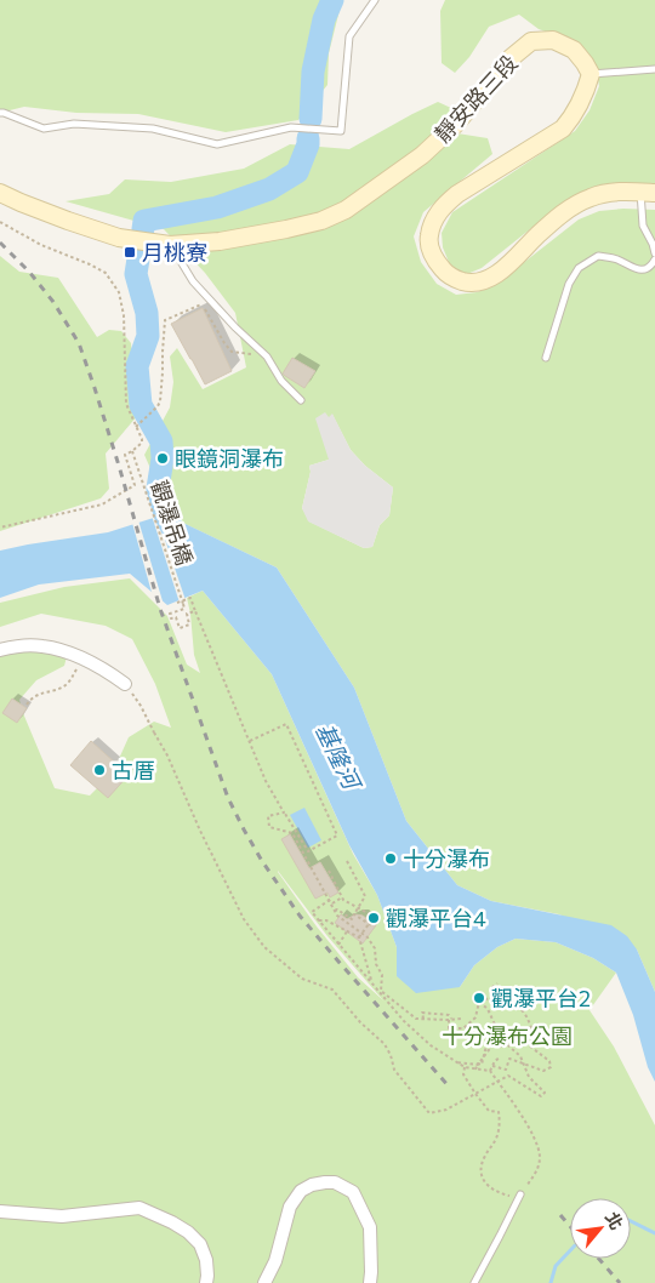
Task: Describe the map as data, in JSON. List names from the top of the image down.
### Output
{
  "streets": {
    "main road": ["靜安路三段"],
    "path": ["觀瀑吊橋"]
  },
  "water": ["基隆河"],
  "parks": ["十分瀑布公園"],
  "places": {
    "transit": ["月桃寮"],
    "other": [
      "眼鏡洞瀑布",
      "古厝",
      "十分瀑布",
      "觀瀑平台4",
      "觀瀑平台2"
    ]
  },
  "north": "top right"
}
